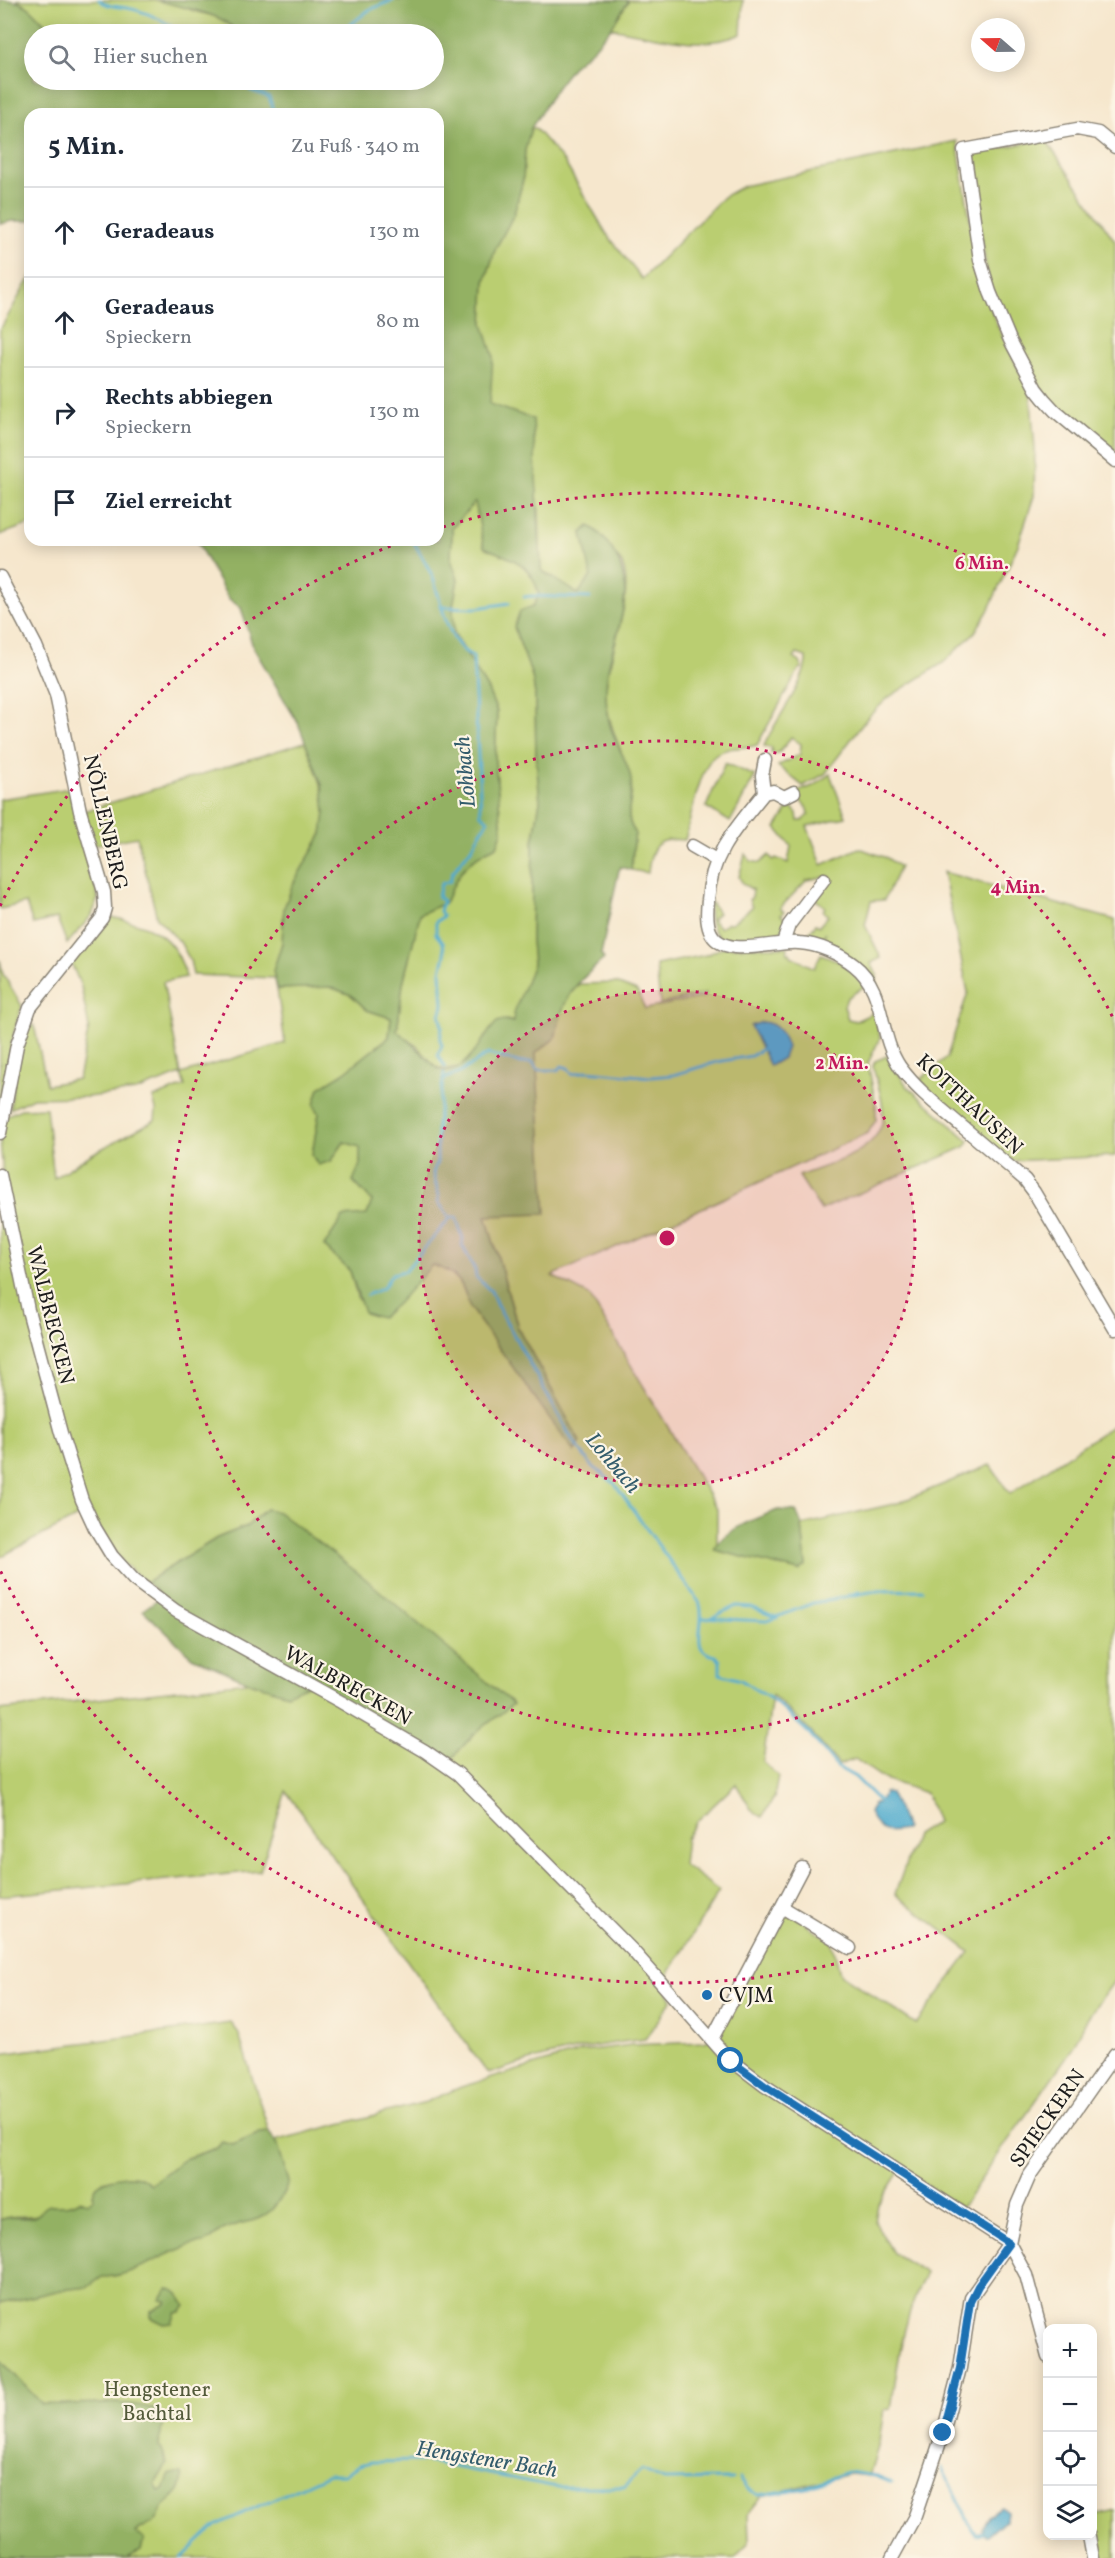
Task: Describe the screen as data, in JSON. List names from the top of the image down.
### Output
{
  "streets": {
    "street": [
      "NÖLLENBERG",
      "KOTTHAUSEN",
      "WALBRECKEN",
      "SPIECKERN"
    ]
  },
  "crossings": [
    ["WALBRECKEN", "SPIECKERN"]
  ],
  "water": ["Lohbach", "Hengstener Bach"],
  "parks": ["Hengstener Bachtal"],
  "places": ["CVJM"],
  "north": "left",
  "page": {
    "search": "Hier suchen",
    "heading": ["5 Min.", "Zu Fuß · 340 m"],
    "list": [
      ["Geradeaus", "130 m"],
      ["Geradeaus", "Spieckern", "80 m"],
      ["Rechts abbiegen", "Spieckern", "130 m"],
      "Ziel erreicht"
    ],
    "map_buttons": ["+", "−"]
  },
  "rings": ["6 Min.", "4 Min.", "2 Min."]
}
